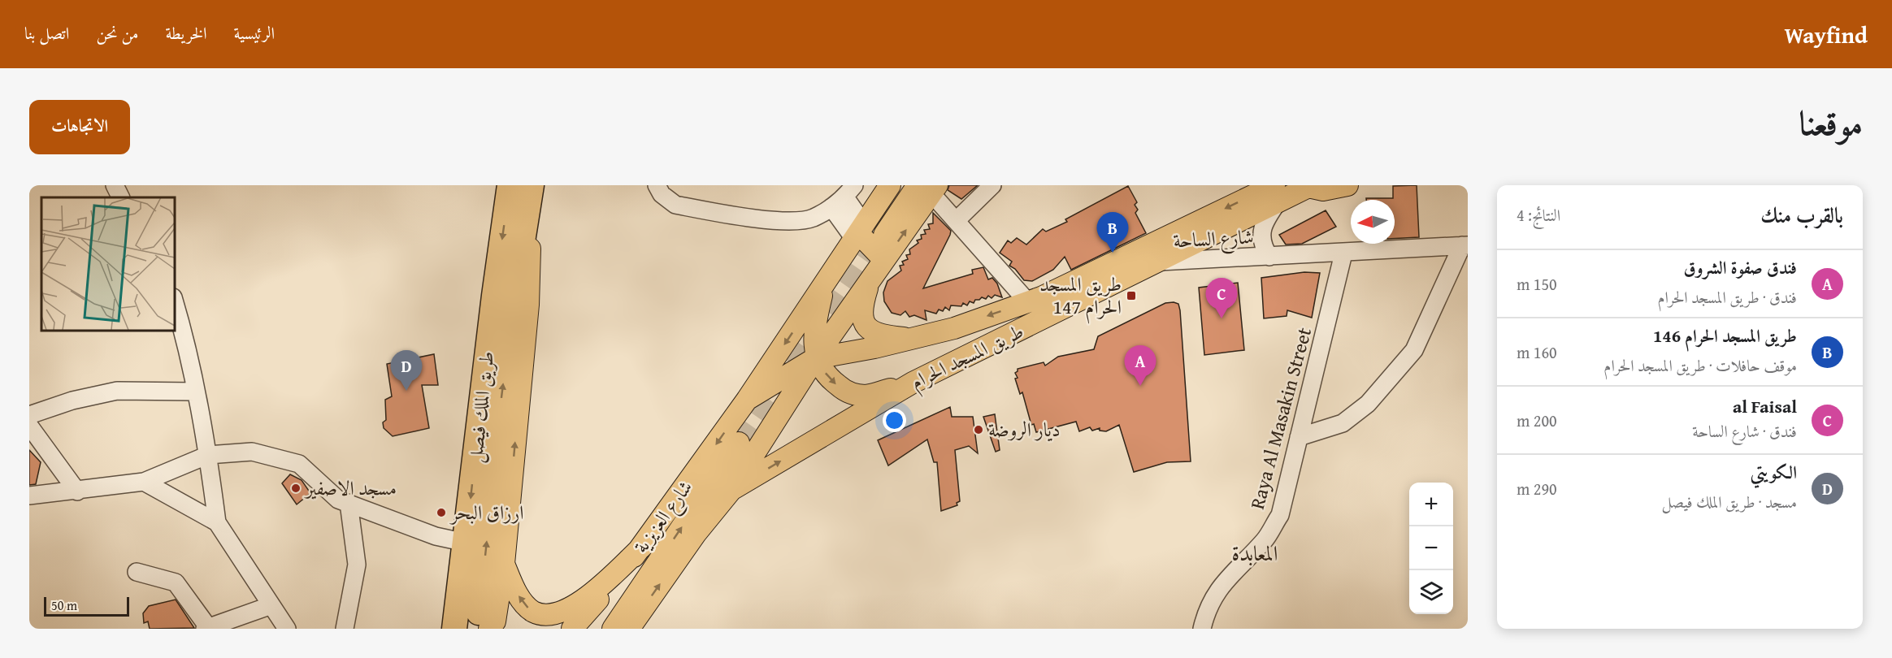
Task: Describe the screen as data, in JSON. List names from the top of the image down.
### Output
{
  "streets": {
    "highway": ["طريق الملك فيصل"],
    "main road": ["طريق المسجد الحرام", "شارع العزيزية"],
    "street": ["شارع الساحة", "Raya Al Masakin Street"]
  },
  "crossings": [
    ["شارع الساحة", "طريق المسجد الحرام"],
    ["شارع الساحة", "Raya Al Masakin Street"],
    ["طريق المسجد الحرام", "شارع العزيزية"]
  ],
  "districts": ["المعابدة"],
  "places": {
    "transit": ["طريق المسجد الحرام 147"],
    "other": ["ديار الروضة", "مسجد الاصفير", "ارزاق البحر"]
  },
  "scale_bar": "50 m",
  "north": "left",
  "page": {
    "header": "Wayfind",
    "nav": [
      "الرئيسية",
      "الخريطة",
      "من نحن",
      "اتصل بنا"
    ],
    "title": "موقعنا",
    "buttons": "الاتجاهات",
    "heading": ["بالقرب منك", "النتائج: 4"],
    "pins": [
      "B",
      "C",
      "A",
      "D"
    ],
    "list": [
      {
        "mark": "A",
        "name": "فندق صفوة الشروق",
        "note": "فندق · طريق المسجد الحرام",
        "value": "150 m"
      },
      {
        "mark": "B",
        "name": "طريق المسجد الحرام 146",
        "note": "موقف حافلات · طريق المسجد الحرام",
        "value": "160 m"
      },
      {
        "mark": "C",
        "name": "al Faisal",
        "note": "فندق · شارع الساحة",
        "value": "200 m"
      },
      {
        "mark": "D",
        "name": "الكويتي",
        "note": "مسجد · طريق الملك فيصل",
        "value": "290 m"
      }
    ],
    "map_buttons": ["+", "−"],
    "scale": "50 m"
  }
}
